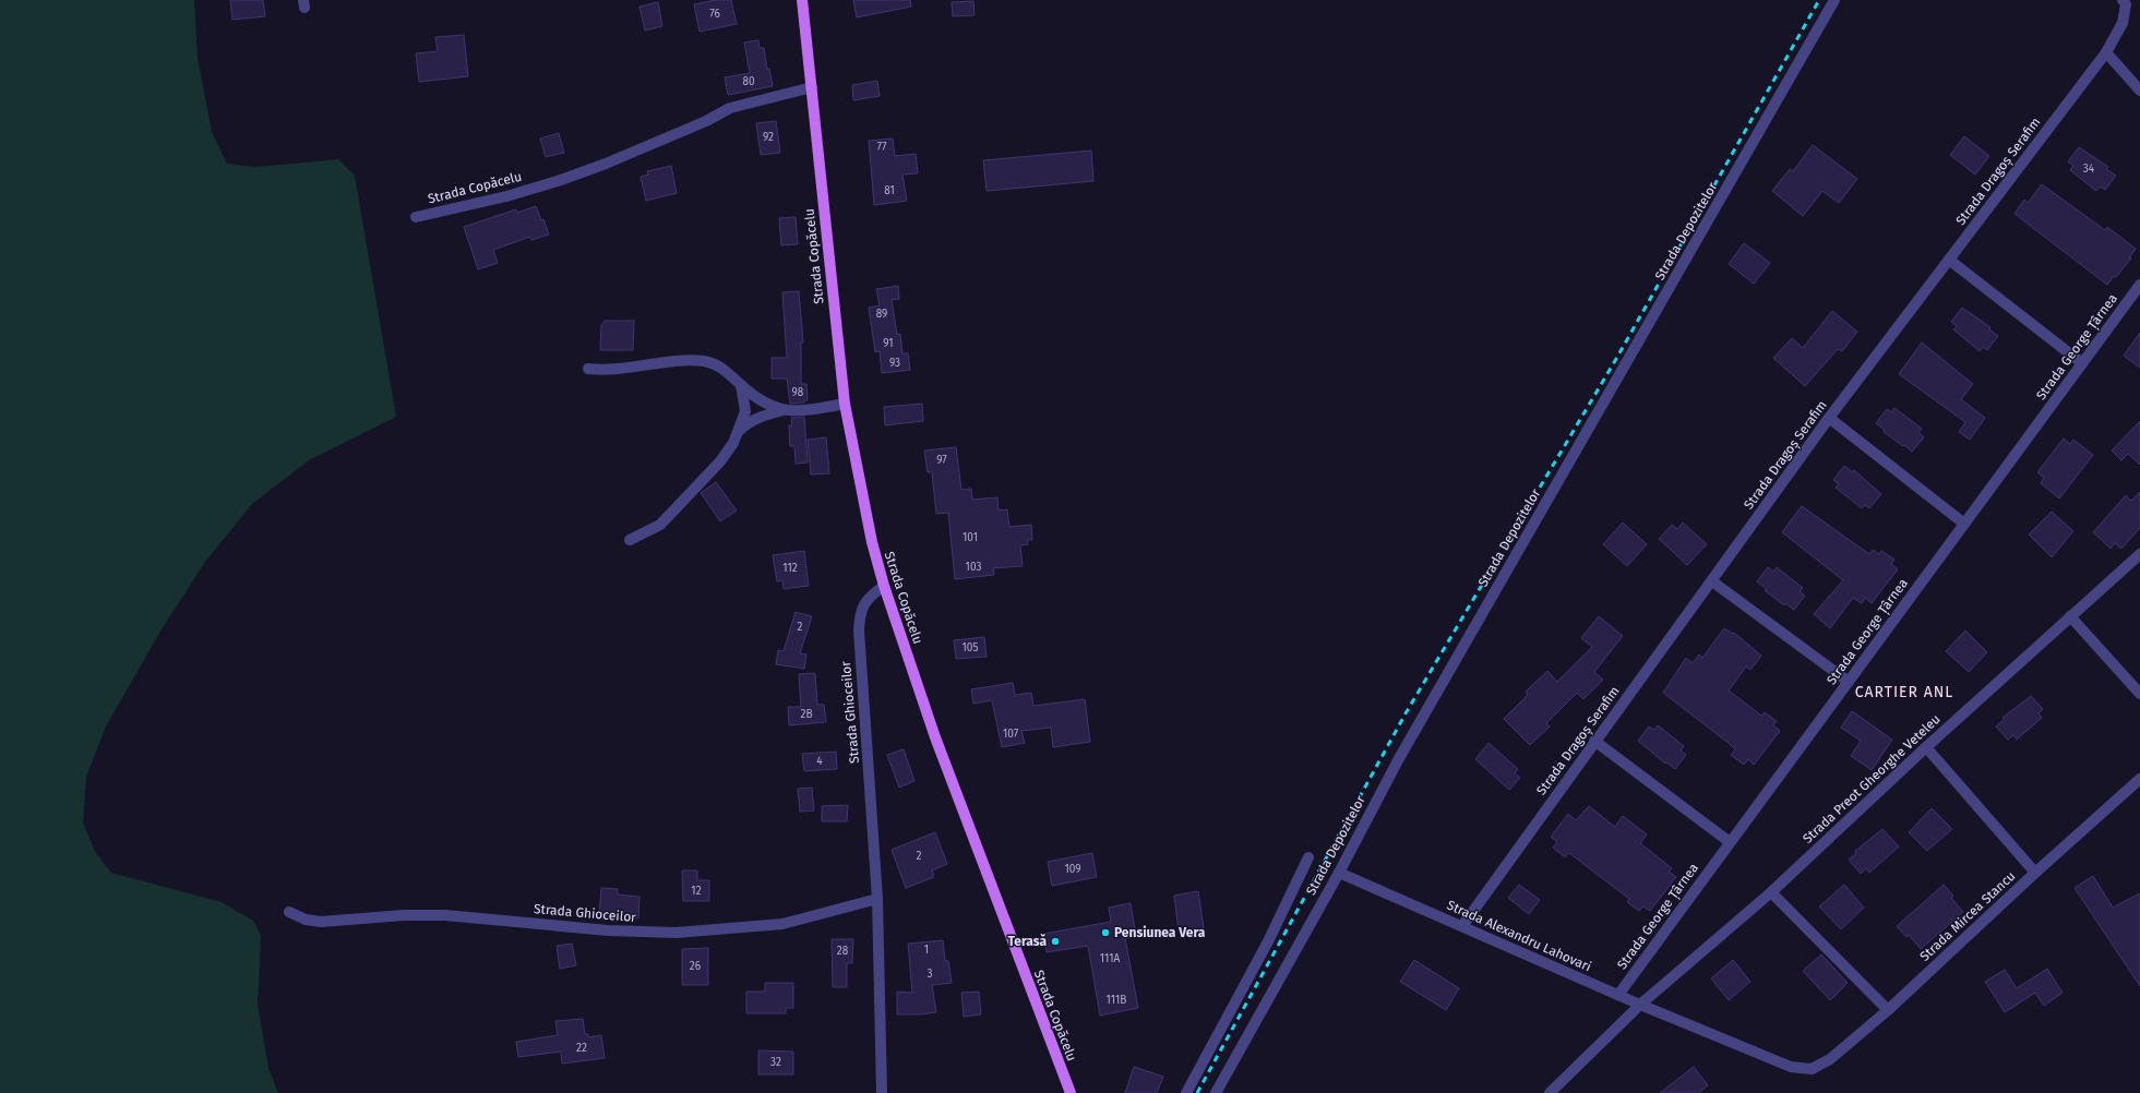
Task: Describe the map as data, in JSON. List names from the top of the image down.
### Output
{
  "streets": {
    "main road": ["Strada Copăcelu"],
    "street": [
      "Strada Dragoș Serafim",
      "Strada Depozitelor",
      "Strada George Țârnea",
      "Strada Ghioceilor",
      "Strada Preot Gheorghe Veteleu",
      "Strada Mircea Stancu",
      "Strada Alexandru Lahovari"
    ]
  },
  "crossings": [
    ["Strada Dragoș Serafim", "Strada Alexandru Lahovari"],
    ["Strada Copăcelu", "Strada Ghioceilor"],
    ["Strada Depozitelor", "Strada Alexandru Lahovari"],
    ["Strada George Țârnea", "Strada Alexandru Lahovari"],
    ["Strada Preot Gheorghe Veteleu", "Strada Alexandru Lahovari"],
    ["Strada Mircea Stancu", "Strada Alexandru Lahovari"]
  ],
  "districts": ["CARTIER ANL"],
  "places": ["Pensiunea Vera", "Terasă"],
  "house_numbers": [
    "76",
    "80",
    "92",
    "77",
    "34",
    "81",
    "89",
    "91",
    "93",
    "98",
    "97",
    "101",
    "103",
    "112",
    "2",
    "105",
    "2B",
    "107",
    "4",
    "2",
    "109",
    "12",
    "1",
    "28",
    "111A",
    "26",
    "3",
    "111B",
    "22",
    "32"
  ]
}
